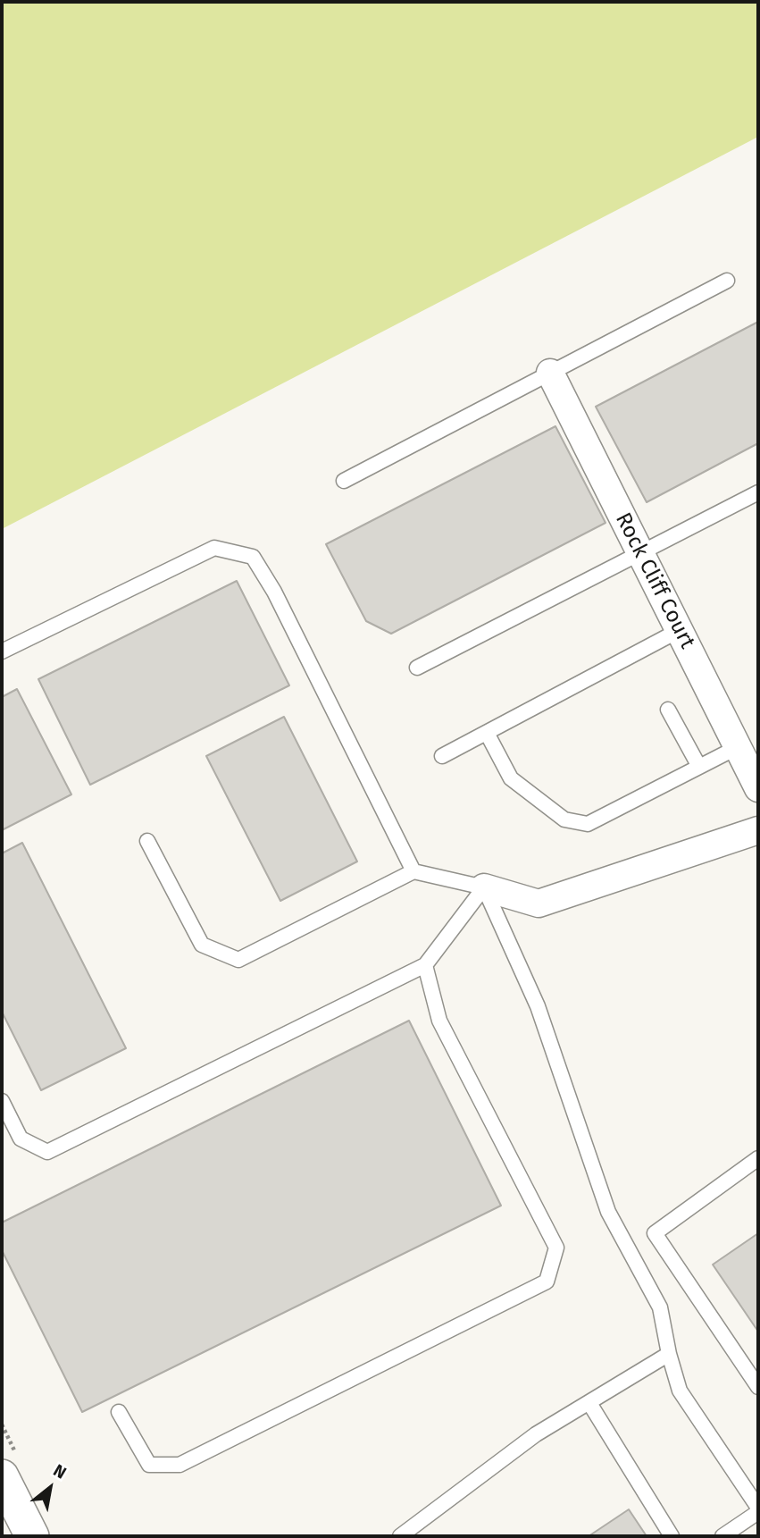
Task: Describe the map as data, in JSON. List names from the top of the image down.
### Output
{
  "streets": {
    "street": ["Rock Cliff Court"]
  },
  "north": "top right"
}
